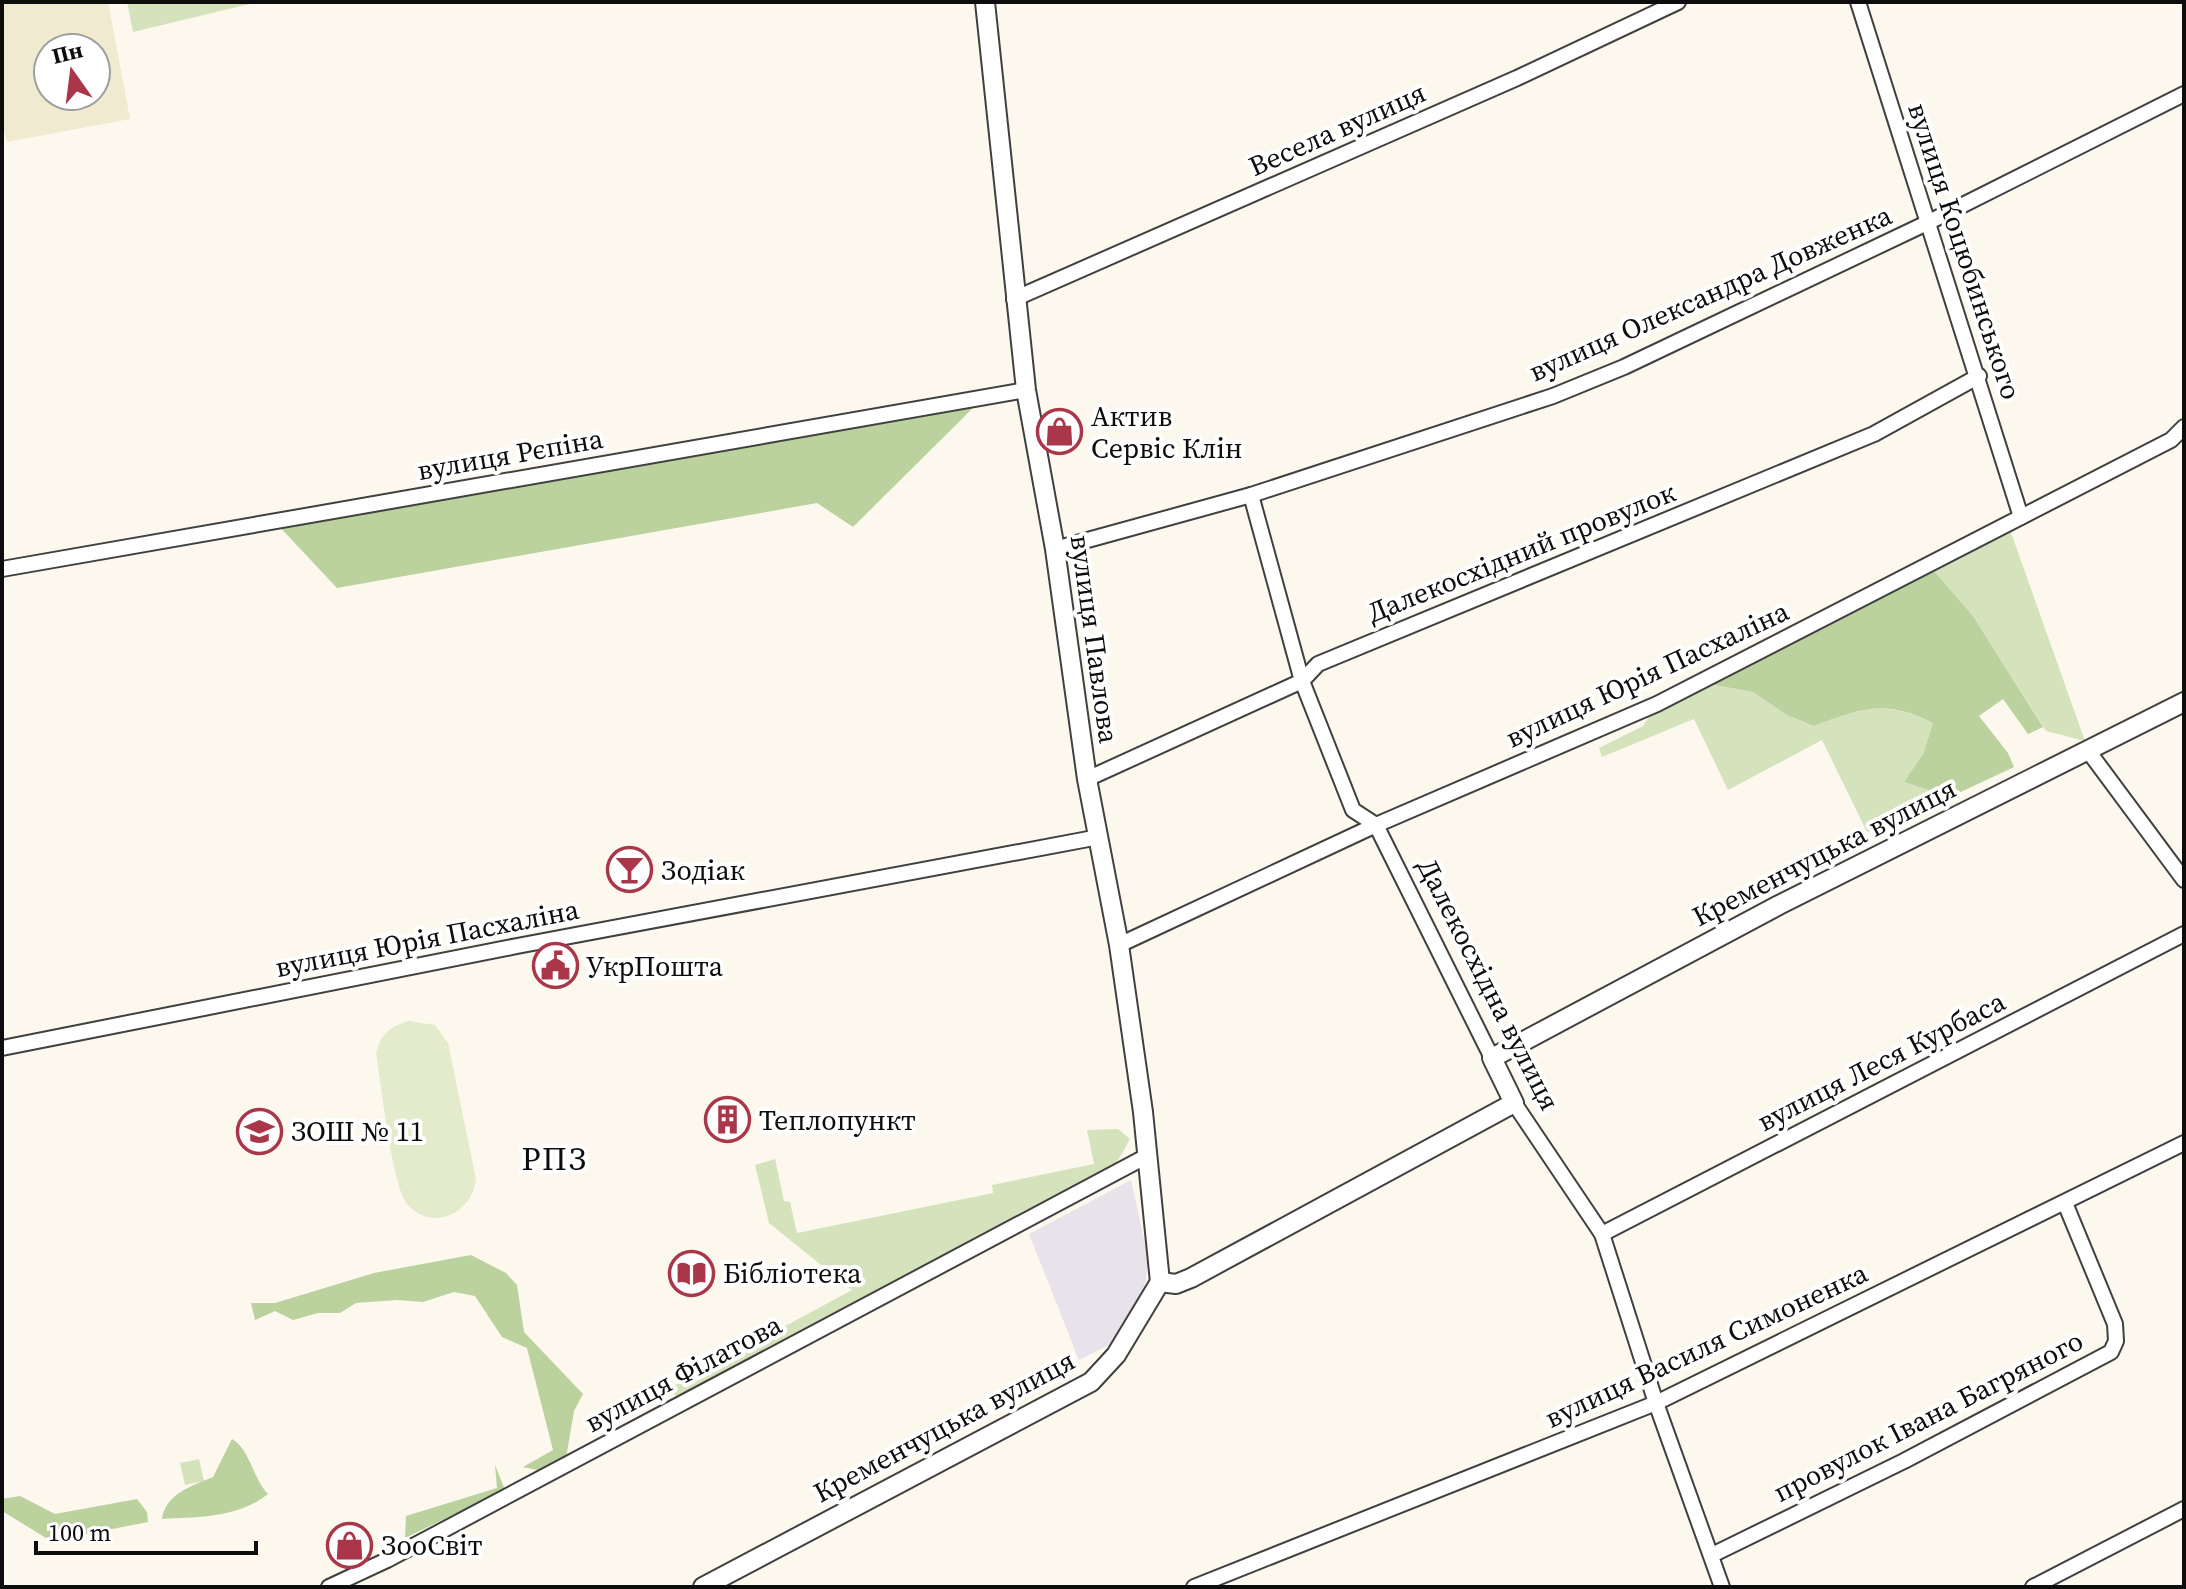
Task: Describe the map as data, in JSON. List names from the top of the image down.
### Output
{
  "streets": {
    "street": [
      "Весела вулиця",
      "вулиця Коцюбинського",
      "вулиця Олександра Довженка",
      "вулиця Рєпіна",
      "Далекосхідний провулок",
      "вулиця Павлова",
      "вулиця Юрія Пасхаліна",
      "Кременчуцька вулиця",
      "Далекосхідна вулиця",
      "вулиця Леся Курбаса",
      "вулиця Василя Симоненка",
      "вулиця Філатова",
      "провулок Івана Багряного"
    ]
  },
  "crossings": [
    ["Весела вулиця", "вулиця Павлова"],
    ["вулиця Коцюбинського", "вулиця Олександра Довженка"],
    ["вулиця Коцюбинського", "Далекосхідний провулок"],
    ["вулиця Коцюбинського", "вулиця Юрія Пасхаліна"],
    ["вулиця Олександра Довженка", "вулиця Павлова"],
    ["вулиця Олександра Довженка", "Далекосхідна вулиця"],
    ["вулиця Рєпіна", "вулиця Павлова"],
    ["Далекосхідний провулок", "вулиця Павлова"],
    ["Далекосхідний провулок", "Далекосхідна вулиця"],
    ["вулиця Павлова", "вулиця Юрія Пасхаліна"],
    ["вулиця Павлова", "Кременчуцька вулиця"],
    ["вулиця Павлова", "вулиця Філатова"],
    ["вулиця Юрія Пасхаліна", "Далекосхідна вулиця"],
    ["Кременчуцька вулиця", "Далекосхідна вулиця"],
    ["Далекосхідна вулиця", "вулиця Леся Курбаса"],
    ["Далекосхідна вулиця", "вулиця Василя Симоненка"],
    ["Далекосхідна вулиця", "провулок Івана Багряного"],
    ["вулиця Василя Симоненка", "провулок Івана Багряного"]
  ],
  "districts": ["РПЗ"],
  "places": {
    "shop": ["Актив Сервiс Клiн", "ЗооСвiт"],
    "bar": ["Зодіак"],
    "public building": ["УкрПошта"],
    "building": ["Теплопункт"],
    "school or university": ["ЗОШ № 11"],
    "library": ["Бібліотека"]
  },
  "scale_bar": "100 m",
  "north": "top"
}
